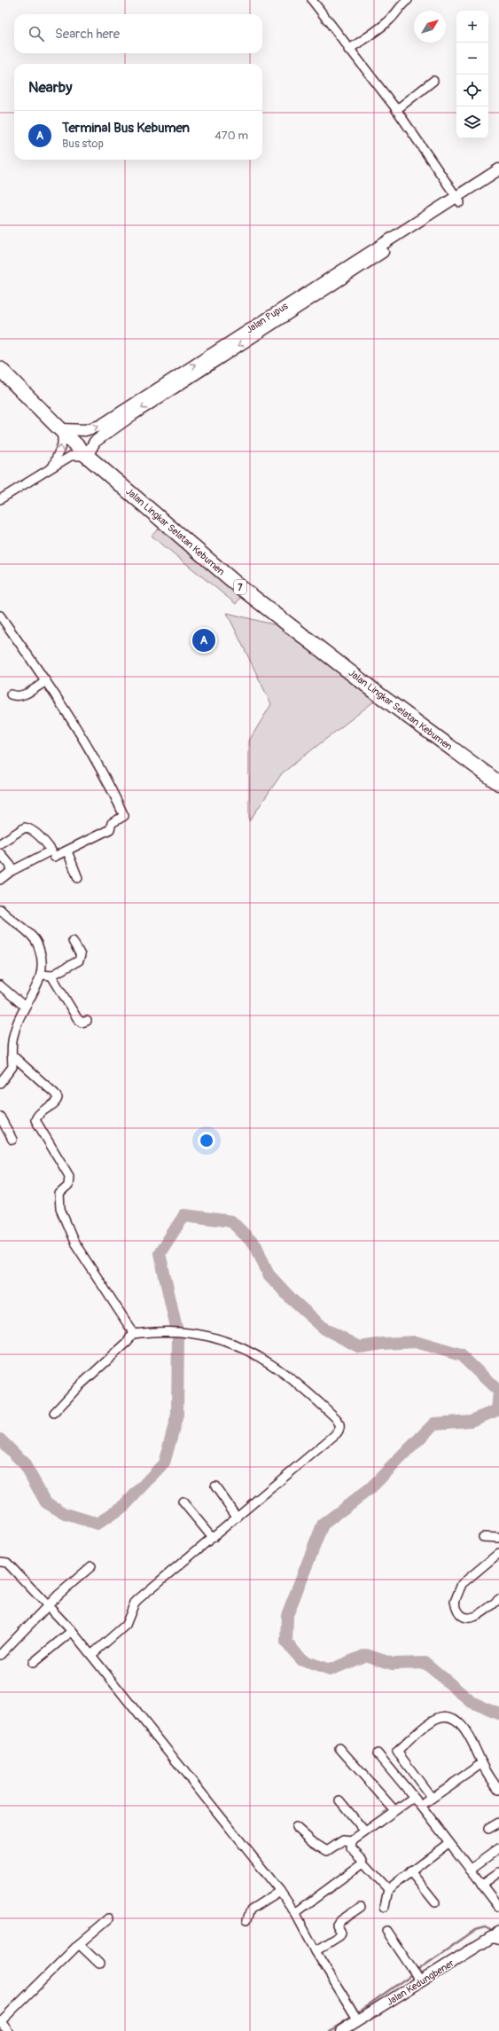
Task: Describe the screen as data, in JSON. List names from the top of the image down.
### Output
{
  "streets": {
    "highway": ["Jalan Lingkar Selatan Kebumen", "7"],
    "street": ["Jalan Pupus", "Jalan Kedungbener"]
  },
  "crossings": [
    ["Jalan Pupus", "Jalan Lingkar Selatan Kebumen"]
  ],
  "north": "top right",
  "page": {
    "map_buttons": ["+", "−"],
    "search": "Search here",
    "heading": "Nearby",
    "list": [
      {
        "mark": "A",
        "name": "Terminal Bus Kebumen",
        "note": "Bus stop",
        "value": "470 m"
      }
    ],
    "pins": "A"
  }
}
